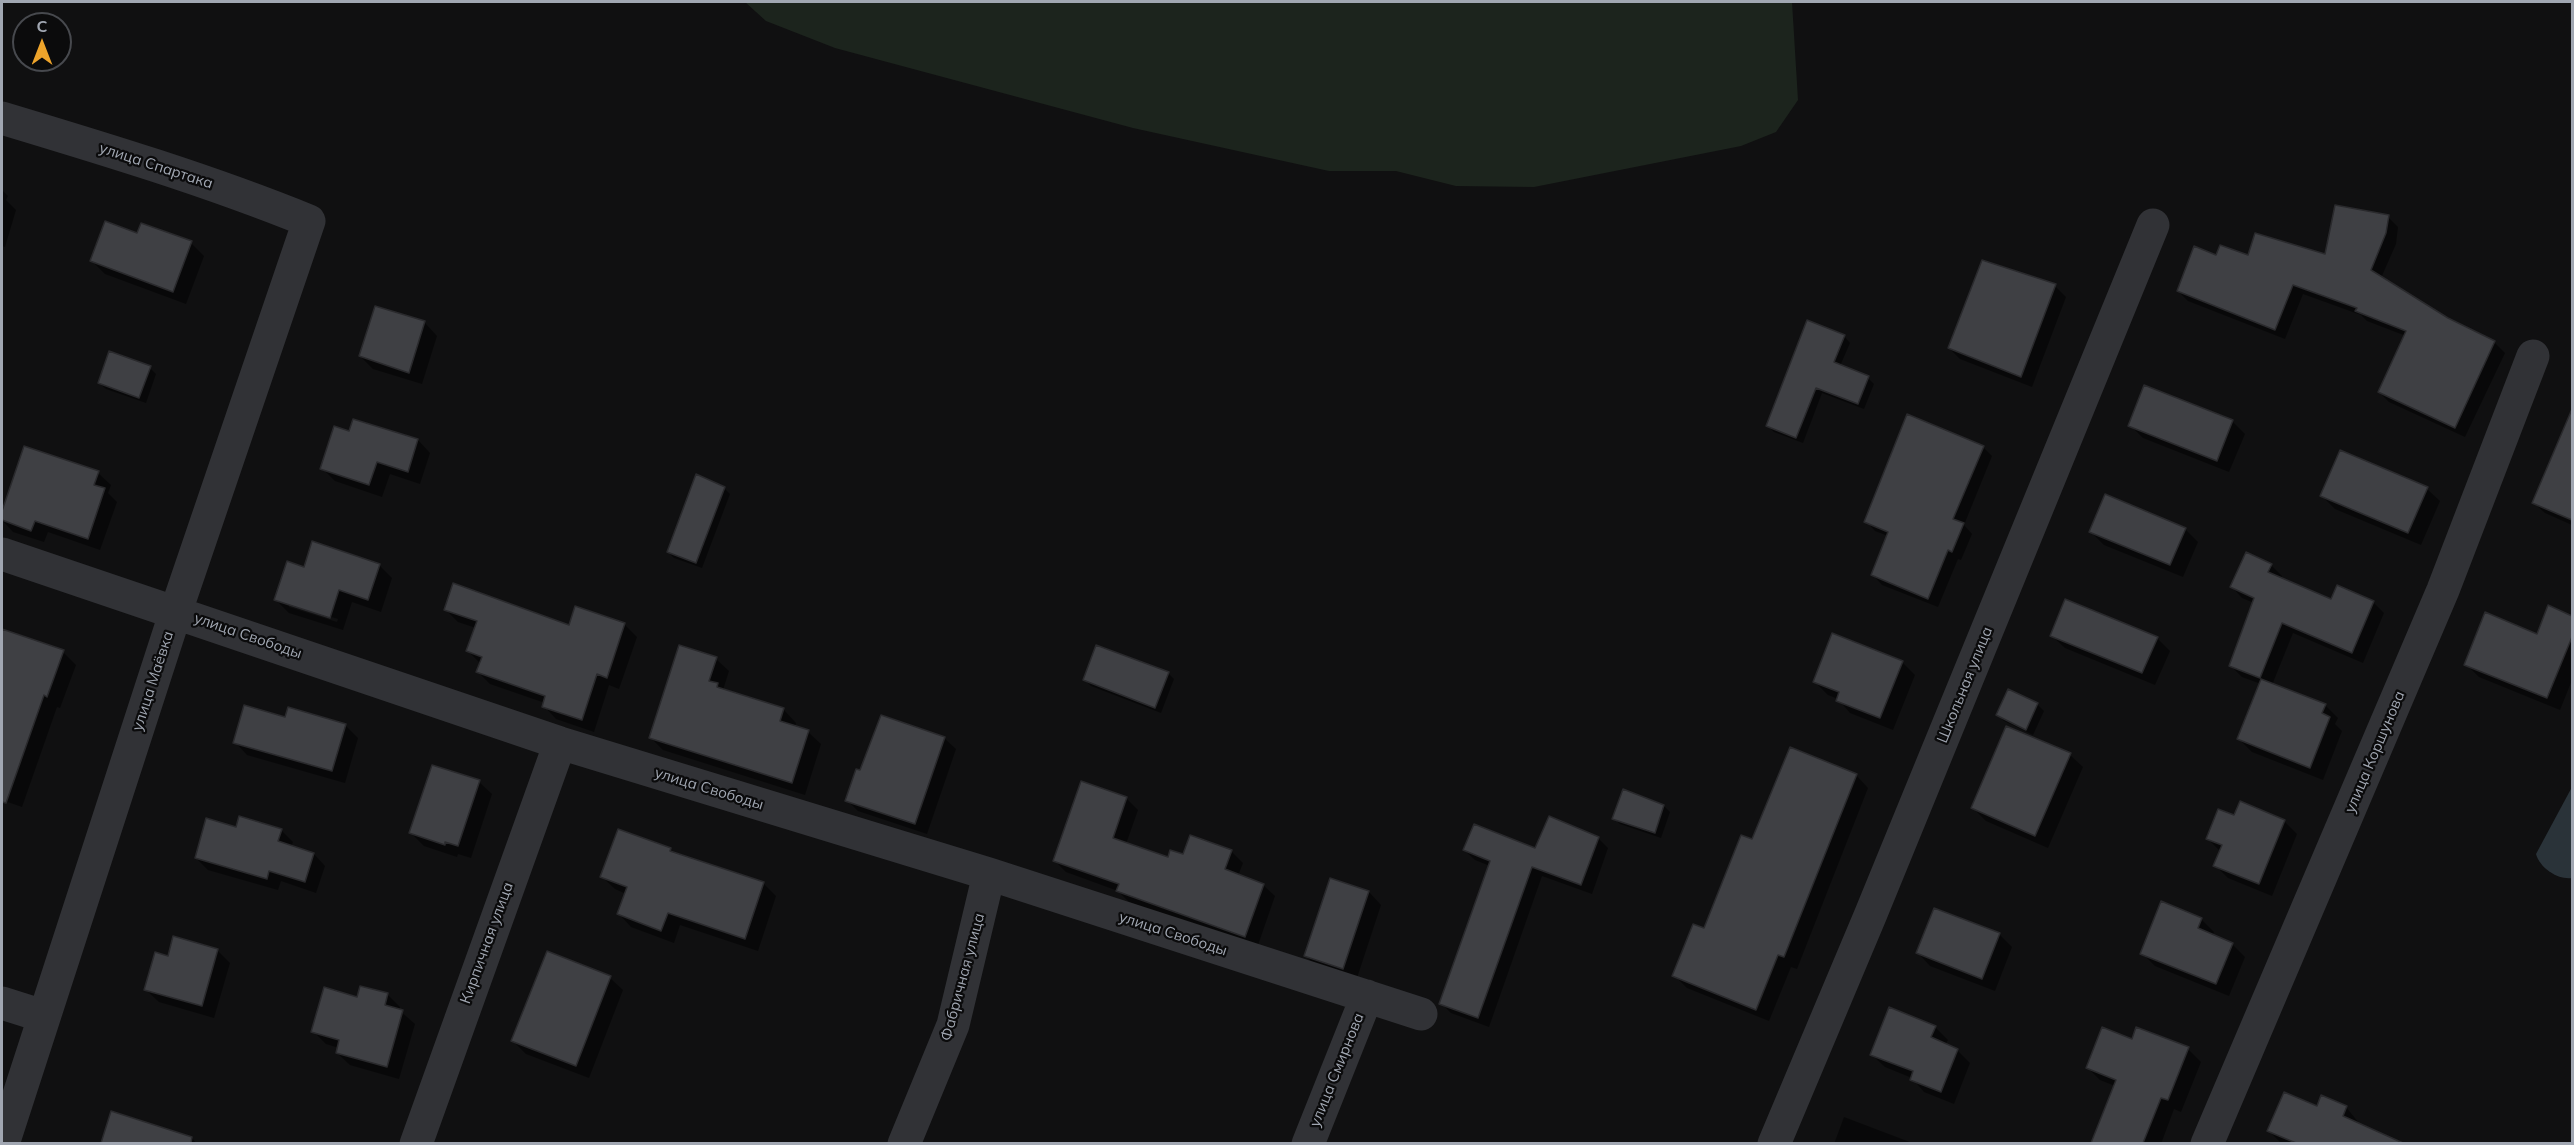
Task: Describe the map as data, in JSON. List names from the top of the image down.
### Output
{
  "streets": {
    "street": [
      "улица Спартака",
      "улица Свободы",
      "улица Маёвка",
      "Школьная улица",
      "улица Коршунова",
      "Кирпичная улица",
      "Фабричная улица",
      "улица Смирнова"
    ]
  },
  "crossings": [
    ["улица Спартака", "улица Маёвка"],
    ["улица Свободы", "улица Маёвка"],
    ["улица Свободы", "Кирпичная улица"],
    ["улица Свободы", "Фабричная улица"],
    ["улица Свободы", "улица Смирнова"]
  ],
  "north": "top"
}
